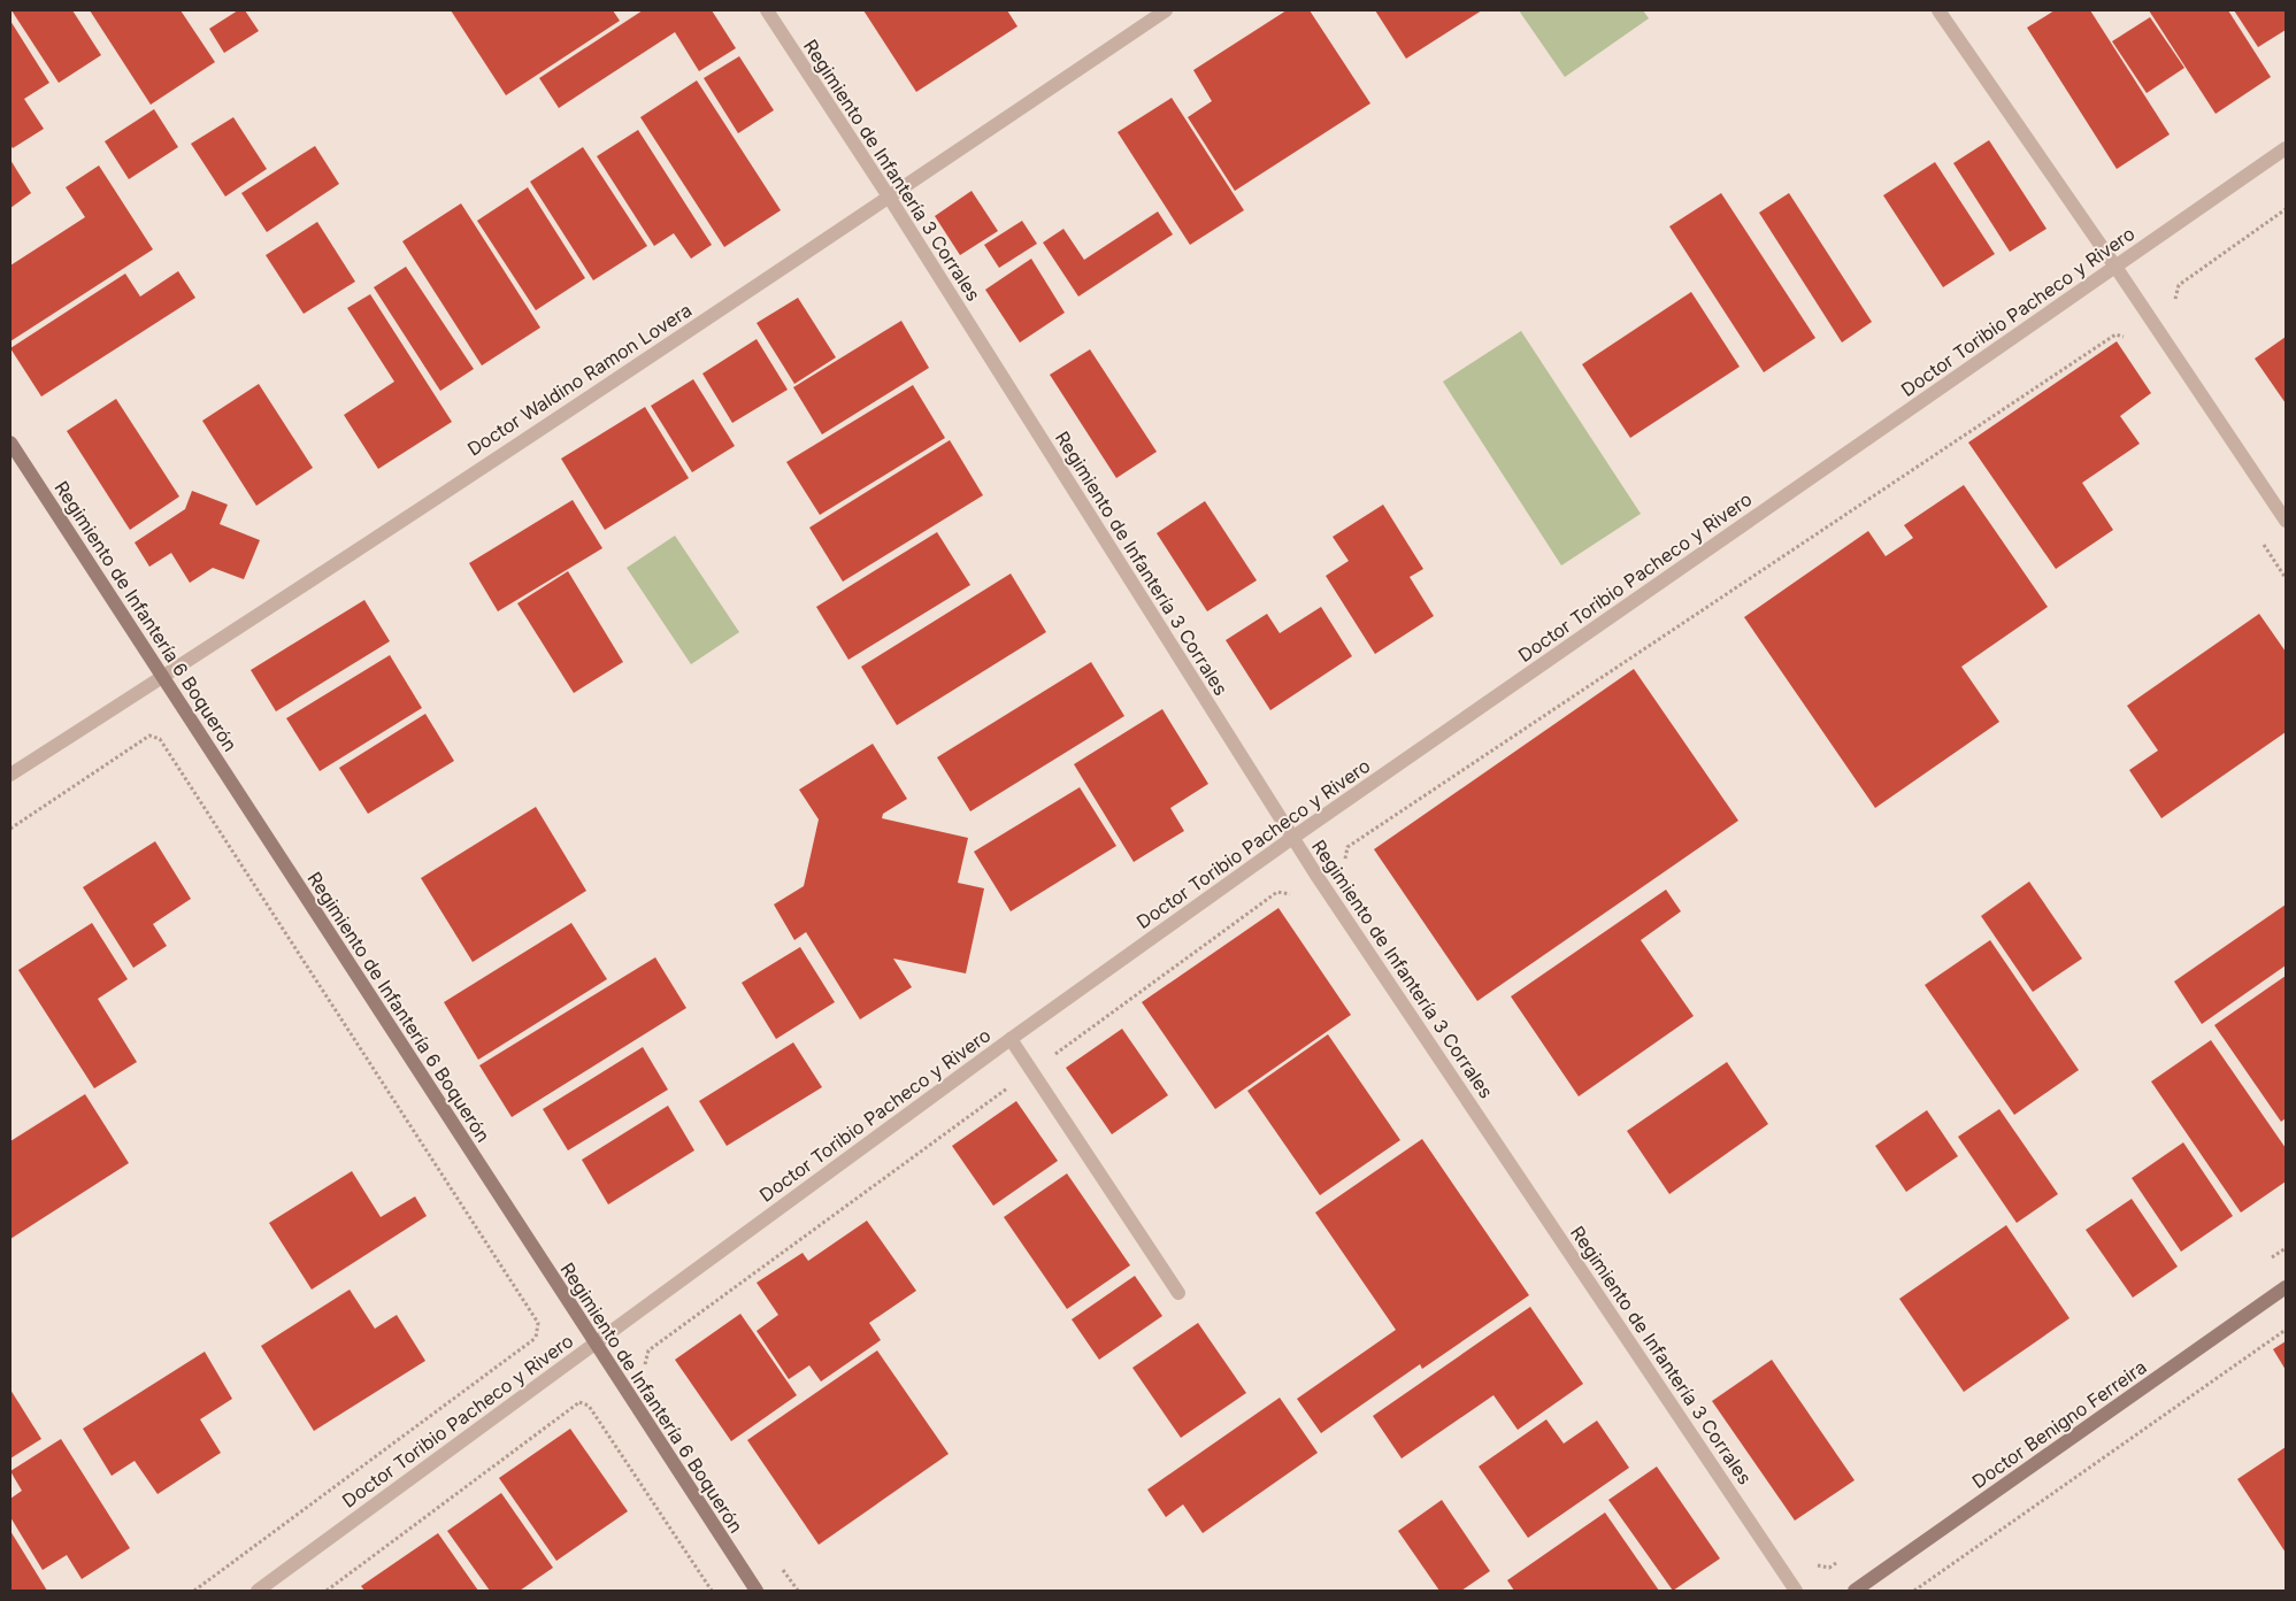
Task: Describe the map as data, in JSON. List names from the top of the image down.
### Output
{
  "streets": {
    "street": [
      "Regimiento de Infantería 3 Corrales",
      "Doctor Toribio Pacheco y Rivero",
      "Doctor Waldino Ramon Lovera",
      "Regimiento de Infantería 6 Boquerón",
      "Doctor Benigno Ferreira"
    ]
  },
  "crossings": [
    ["Regimiento de Infantería 3 Corrales", "Doctor Toribio Pacheco y Rivero"],
    ["Regimiento de Infantería 3 Corrales", "Doctor Waldino Ramon Lovera"],
    ["Doctor Toribio Pacheco y Rivero", "Regimiento de Infantería 6 Boquerón"],
    ["Doctor Waldino Ramon Lovera", "Regimiento de Infantería 6 Boquerón"]
  ]
}
